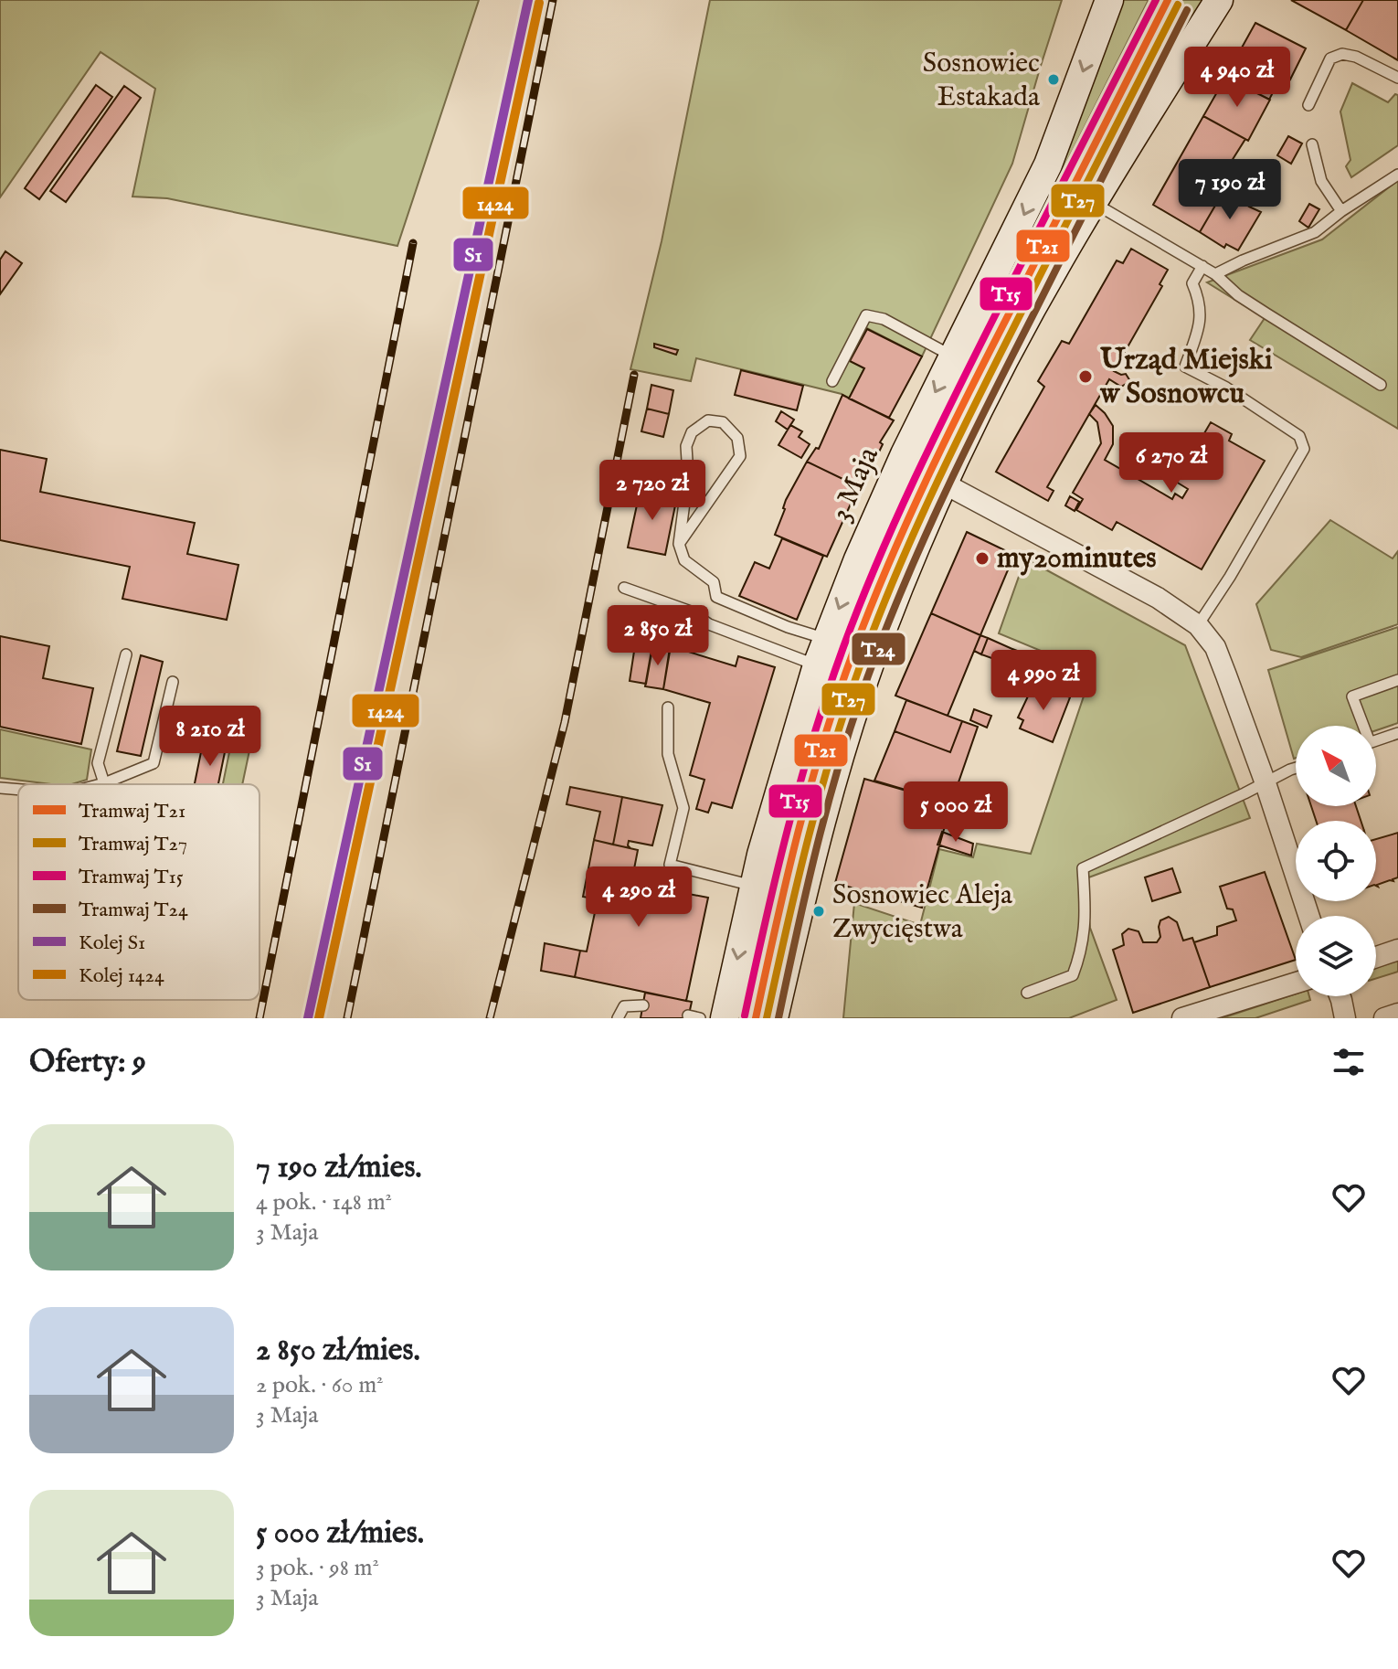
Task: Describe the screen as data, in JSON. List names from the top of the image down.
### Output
{
  "streets": {
    "main road": ["3 Maja"]
  },
  "places": [
    "Sosnowiec Estakada",
    "Urząd Miejski w Sosnowcu",
    "my20minutes",
    "Sosnowiec Aleja Zwycięstwa"
  ],
  "lines": [
    "tram line T21",
    "tram line T15",
    "rail line S1",
    "rail line 1424",
    "tram line T27",
    "tram line T24"
  ],
  "legend": [
    "Tramwaj T21",
    "Tramwaj T27",
    "Tramwaj T15",
    "Tramwaj T24",
    "Kolej S1",
    "Kolej 1424"
  ],
  "north": "top left",
  "page": {
    "price": [
      "4 940 zł",
      "7 190 zł",
      "6 270 zł",
      "2 720 zł",
      "2 850 zł",
      "4 990 zł",
      "8 210 zł",
      "5 000 zł",
      "4 290 zł"
    ],
    "heading": "Oferty: 9",
    "list": [
      {
        "name": "7 190 zł/mies.",
        "note": "4 pok. · 148 m² · 3 Maja"
      },
      {
        "name": "2 850 zł/mies.",
        "note": "2 pok. · 60 m² · 3 Maja"
      },
      {
        "name": "5 000 zł/mies.",
        "note": "3 pok. · 98 m² · 3 Maja"
      }
    ]
  }
}
